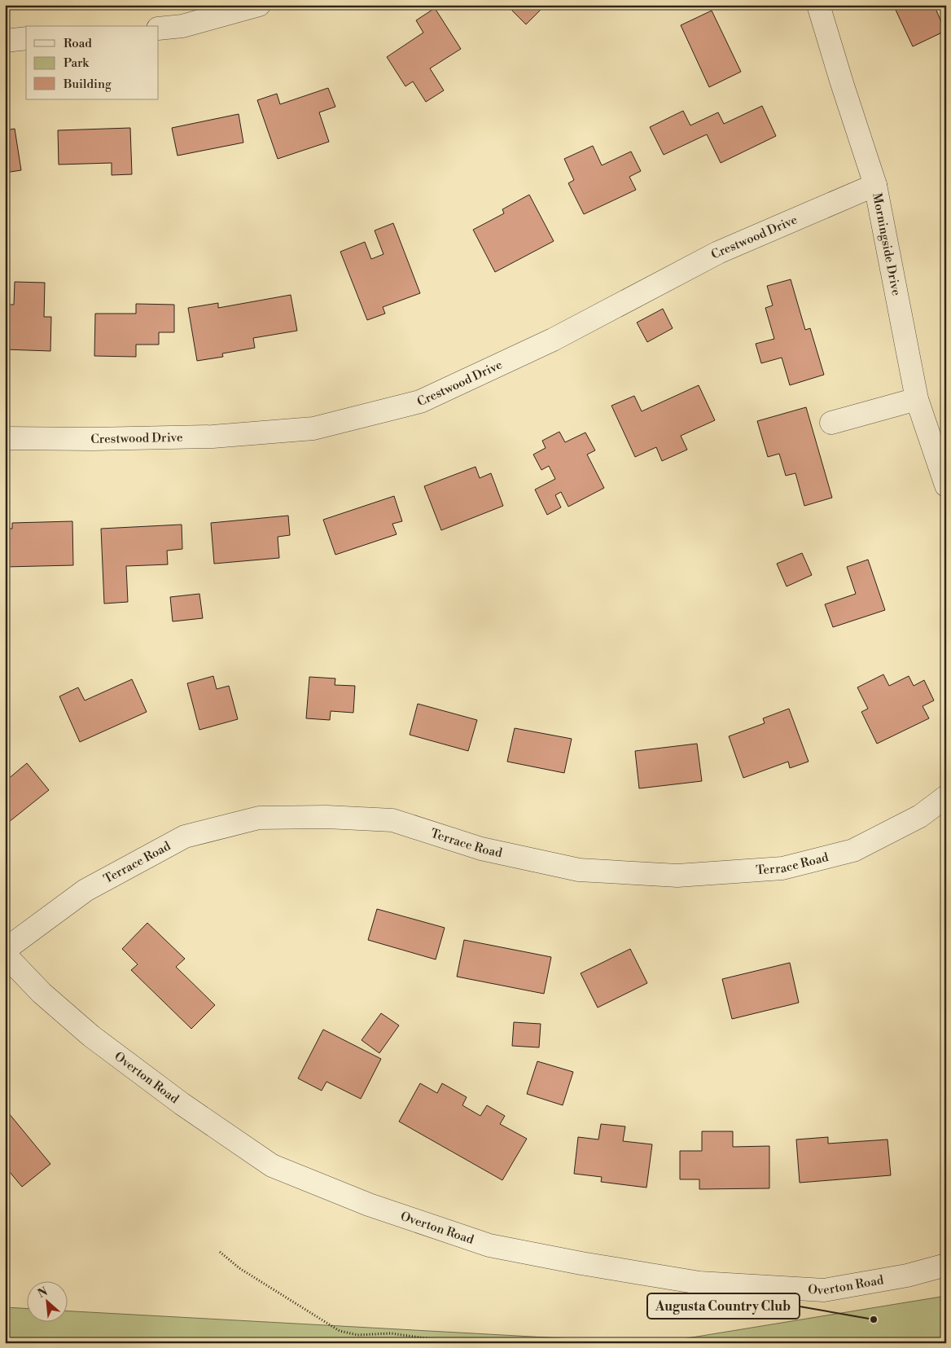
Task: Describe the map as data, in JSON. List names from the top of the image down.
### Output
{
  "streets": {
    "street": [
      "Crestwood Drive",
      "Morningside Drive",
      "Terrace Road",
      "Overton Road"
    ]
  },
  "crossings": [
    ["Crestwood Drive", "Morningside Drive"]
  ],
  "places": ["Augusta Country Club"],
  "legend": ["Road", "Park", "Building"],
  "north": "top left"
}
